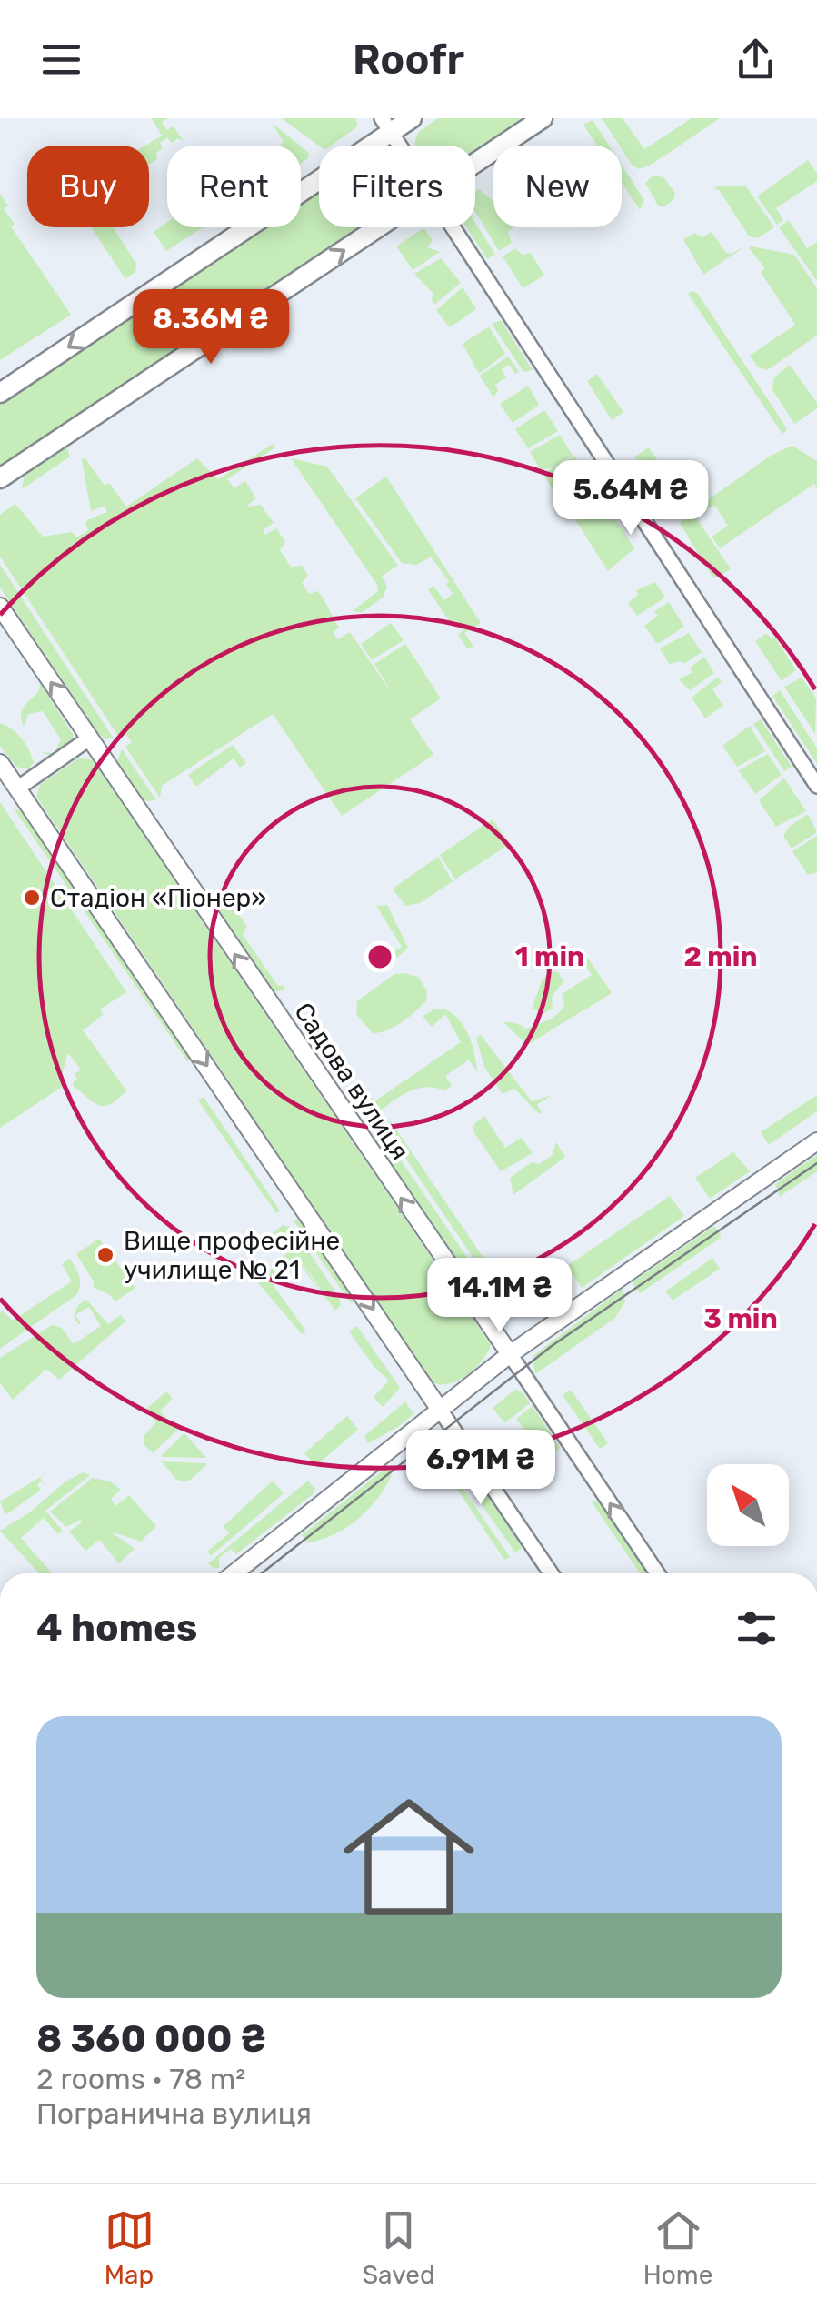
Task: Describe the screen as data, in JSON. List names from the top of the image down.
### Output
{
  "streets": {
    "street": ["Садова вулиця"]
  },
  "places": ["Стадіон «Піонер»", "Вище професійне училище № 21"],
  "north": "top left",
  "page": {
    "header": "Roofr",
    "chip": [
      "Buy",
      "Rent",
      "Filters",
      "New"
    ],
    "price": [
      "8.36M ₴",
      "5.64M ₴",
      "14.1M ₴",
      "6.91M ₴"
    ],
    "heading": "4 homes",
    "list": [
      {
        "name": "8 360 000 ₴",
        "note": "2 rooms · 78 m² · Погранична вулиця"
      }
    ],
    "tabs": ["Map", "Saved", "Home"]
  },
  "rings": ["1 min", "2 min", "3 min"]
}
